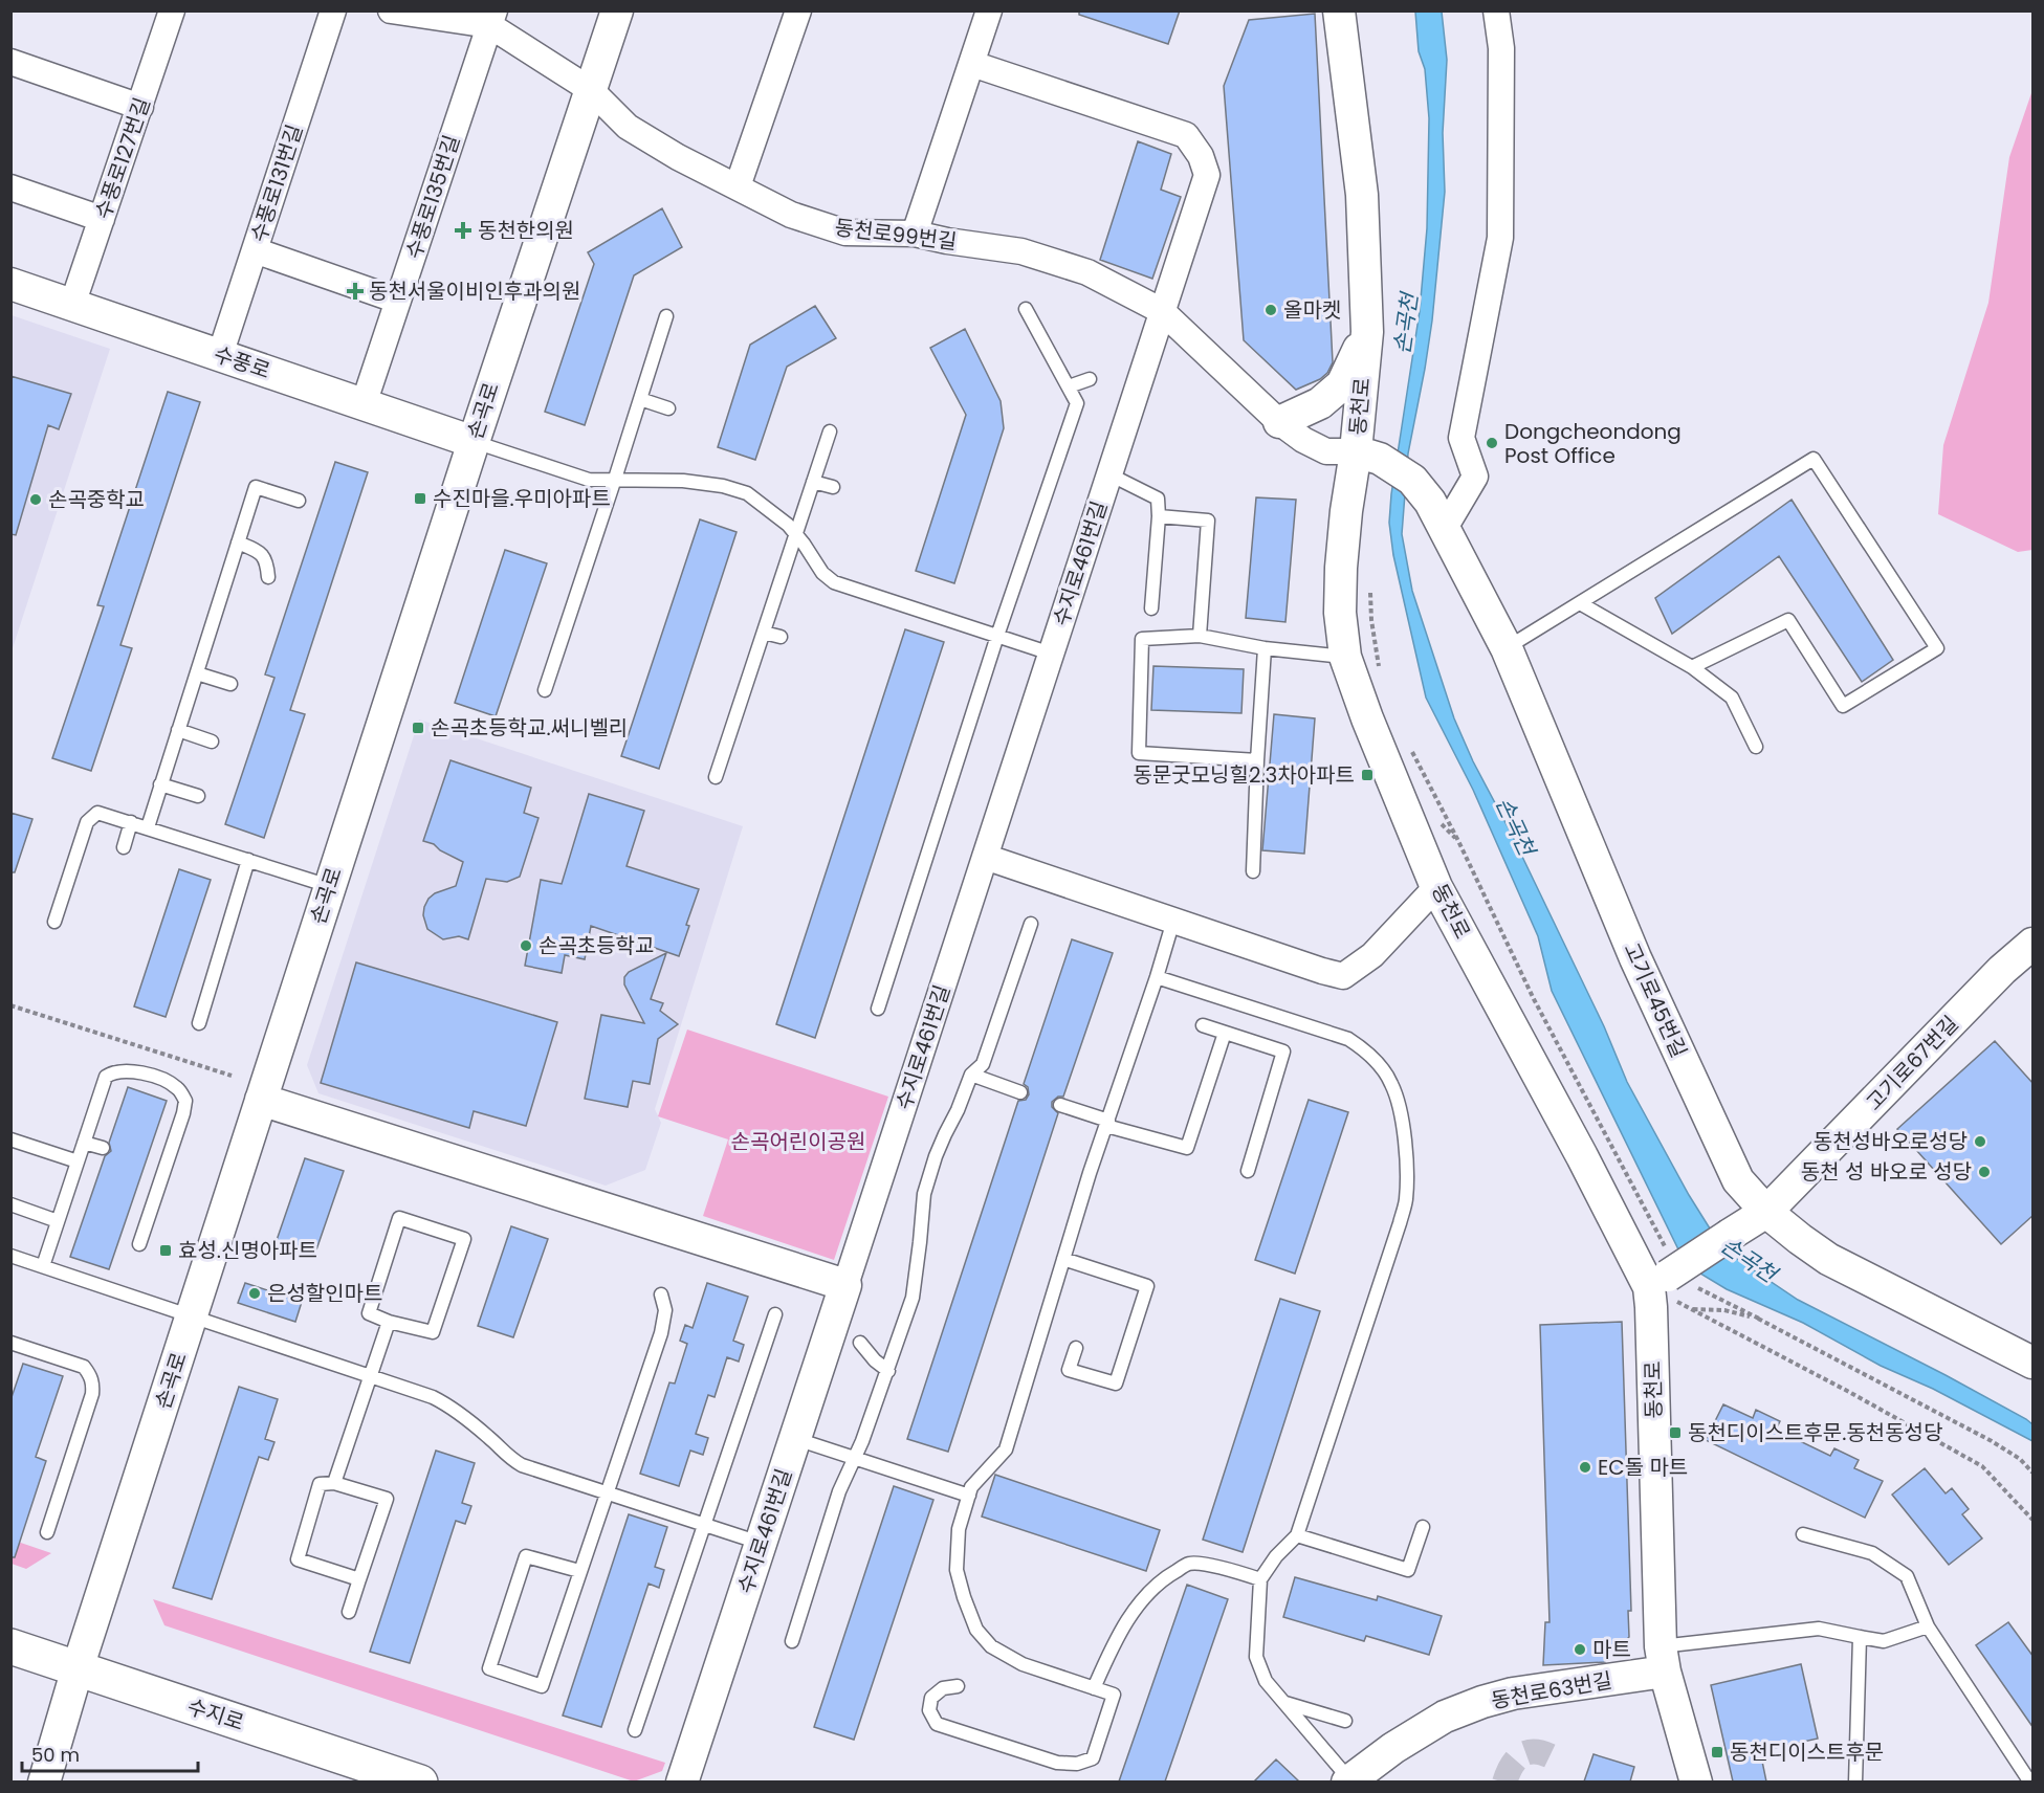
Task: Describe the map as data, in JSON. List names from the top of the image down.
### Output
{
  "streets": {
    "main road": ["수지로"],
    "street": [
      "수풍로127번길",
      "수풍로131번길",
      "수풍로135번길",
      "동천로99번길",
      "수풍로",
      "동천로",
      "손곡로",
      "수지로461번길",
      "고기로45번길",
      "고기로67번길",
      "동천로63번길"
    ]
  },
  "crossings": [
    ["수풍로127번길", "수풍로"],
    ["수풍로131번길", "수풍로"],
    ["수풍로135번길", "동천로99번길"],
    ["수풍로135번길", "수풍로"],
    ["동천로99번길", "동천로"],
    ["동천로99번길", "손곡로"],
    ["동천로99번길", "수지로461번길"],
    ["동천로99번길", "고기로45번길"],
    ["수풍로", "손곡로"],
    ["동천로", "고기로45번길"],
    ["동천로", "고기로67번길"],
    ["동천로", "동천로63번길"],
    ["손곡로", "수지로"],
    ["고기로45번길", "고기로67번길"]
  ],
  "water": ["손곡천"],
  "parks": ["손곡어린이공원"],
  "places": {
    "health": ["동천한의원", "동천서울이비인후과의원"],
    "other": [
      "올마켓",
      "Dongcheondong Post Office",
      "손곡중학교",
      "손곡초등학교",
      "동천성바오로성당",
      "동천 성 바오로 성당",
      "은성할인마트",
      "EC돌 마트",
      "마트"
    ],
    "transit": [
      "수진마을.우미아파트",
      "손곡초등학교.써니벨리",
      "동문굿모닝힐2.3차아파트",
      "효성.신명아파트",
      "동천디이스트후문.동천동성당",
      "동천디이스트후문"
    ]
  },
  "scale_bar": "50 m"
}
